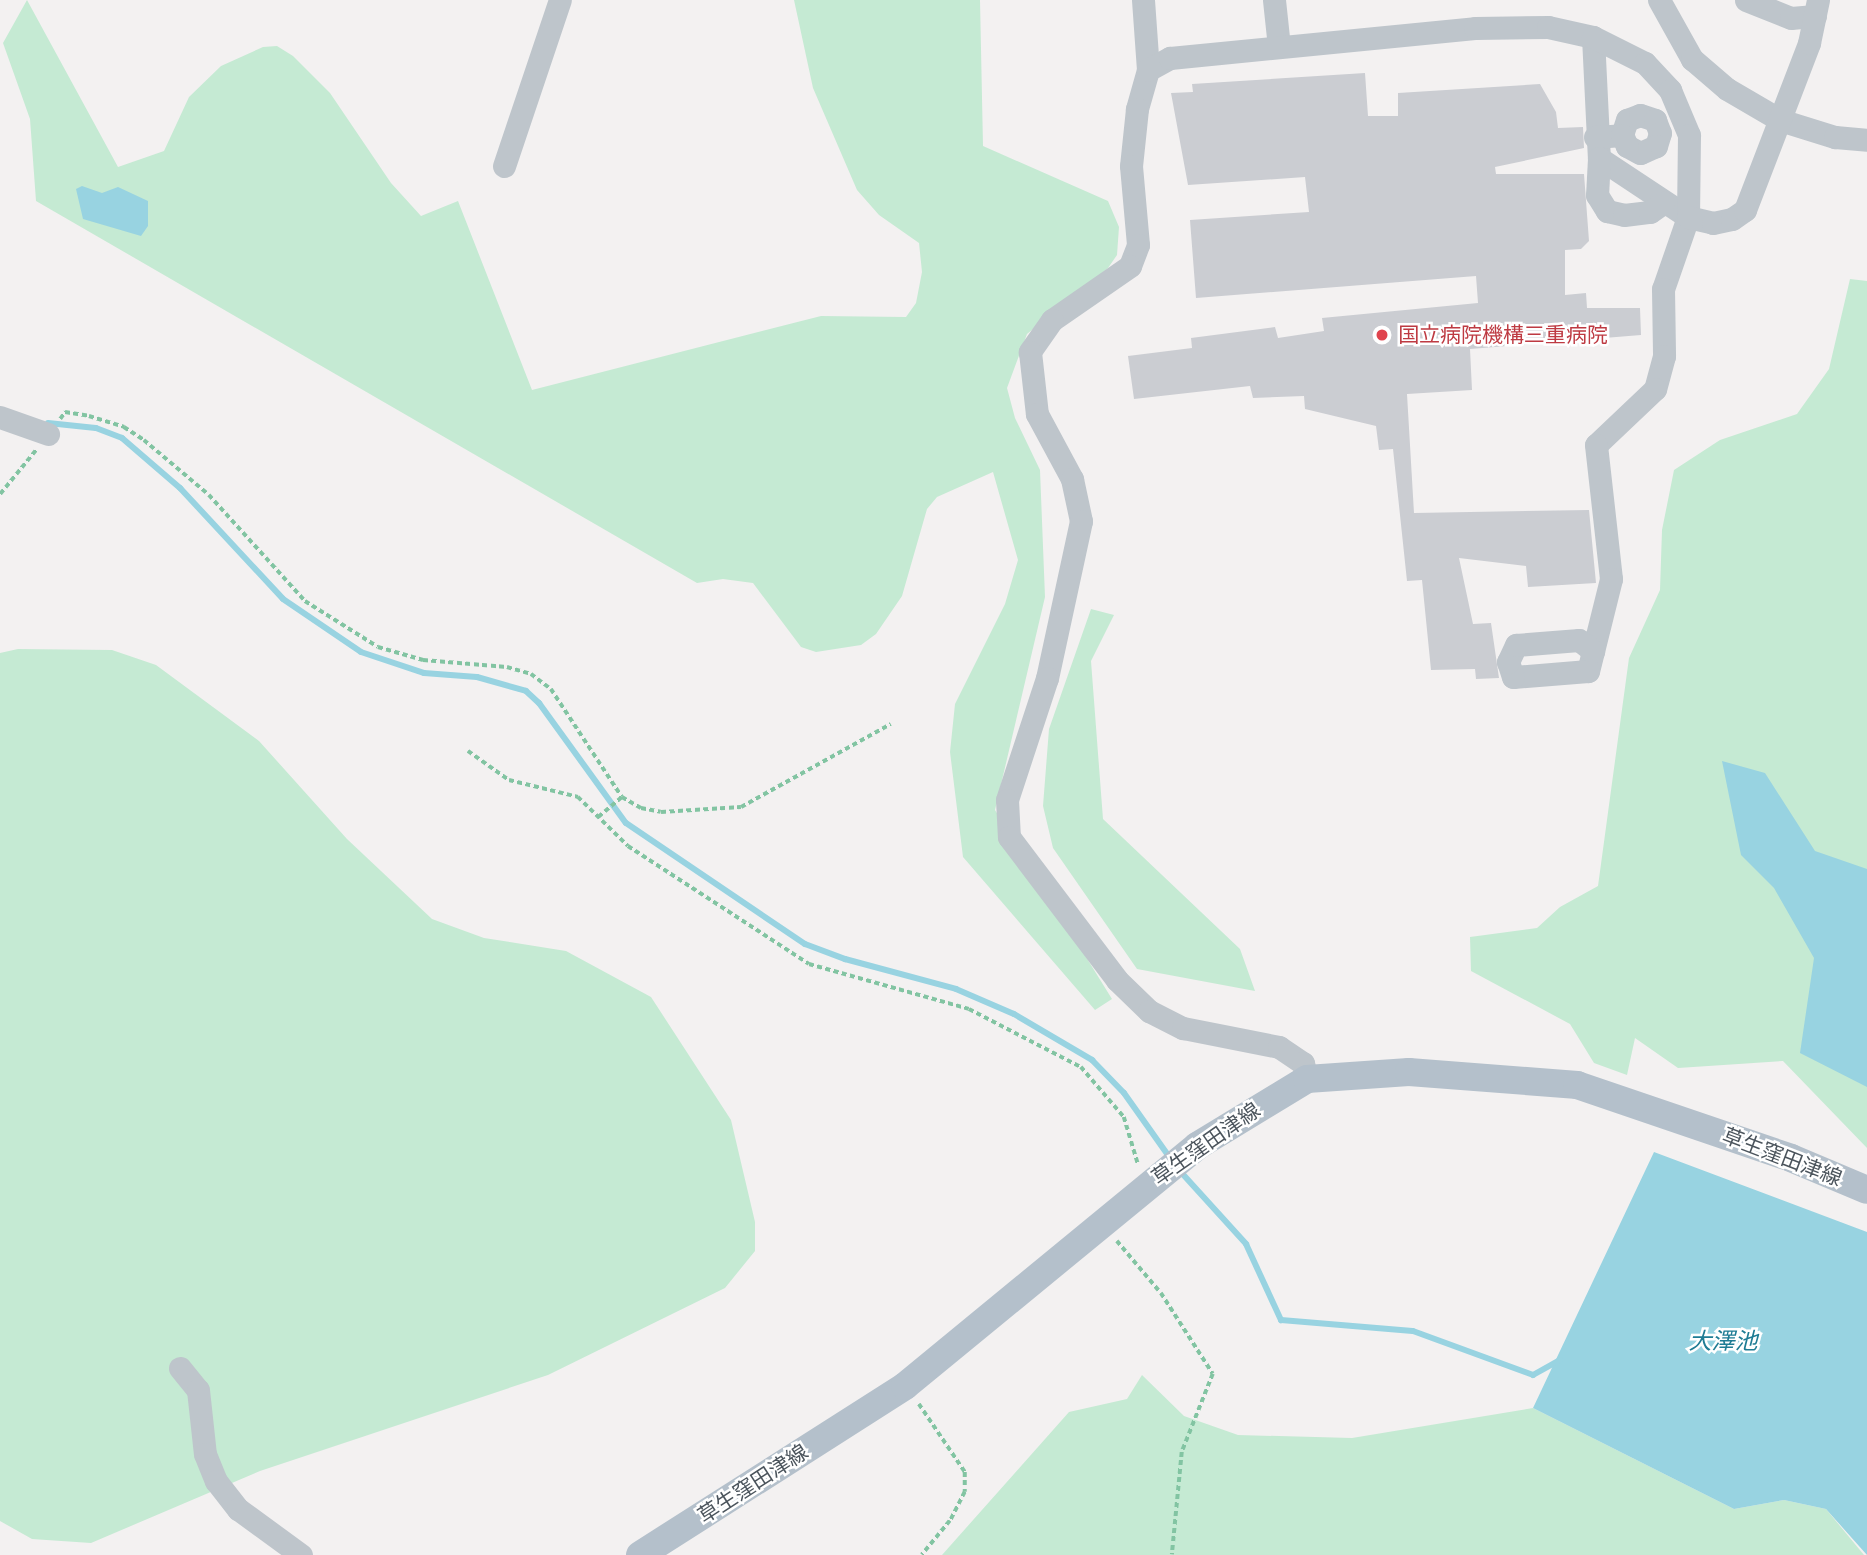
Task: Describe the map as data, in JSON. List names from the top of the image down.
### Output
{
  "streets": {
    "main road": ["草生窪田津線"]
  },
  "water": ["大澤池"],
  "places": ["国立病院機構三重病院"]
}
